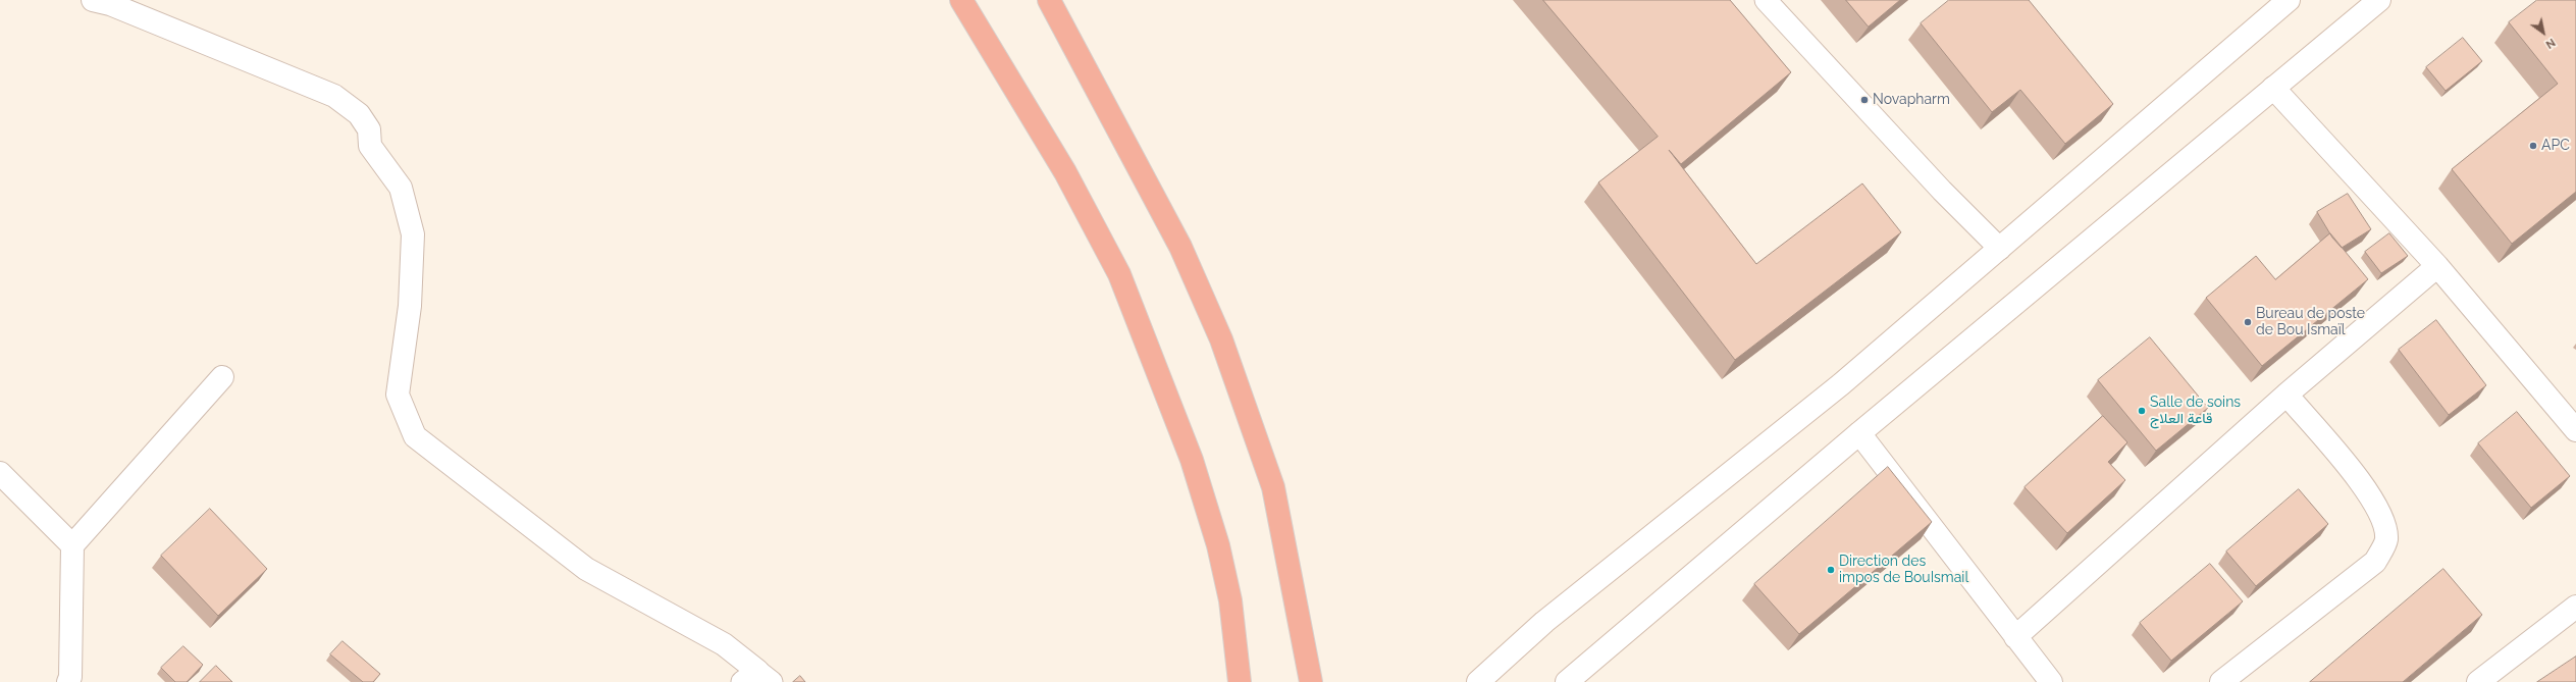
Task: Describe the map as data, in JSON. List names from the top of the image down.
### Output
{
  "places": [
    "Novapharm",
    "APC",
    "Bureau de poste de Bou Ismaïl",
    "Salle de soins قاعة العلاج",
    "Direction des impos de BouIsmail"
  ],
  "north": "bottom right"
}
